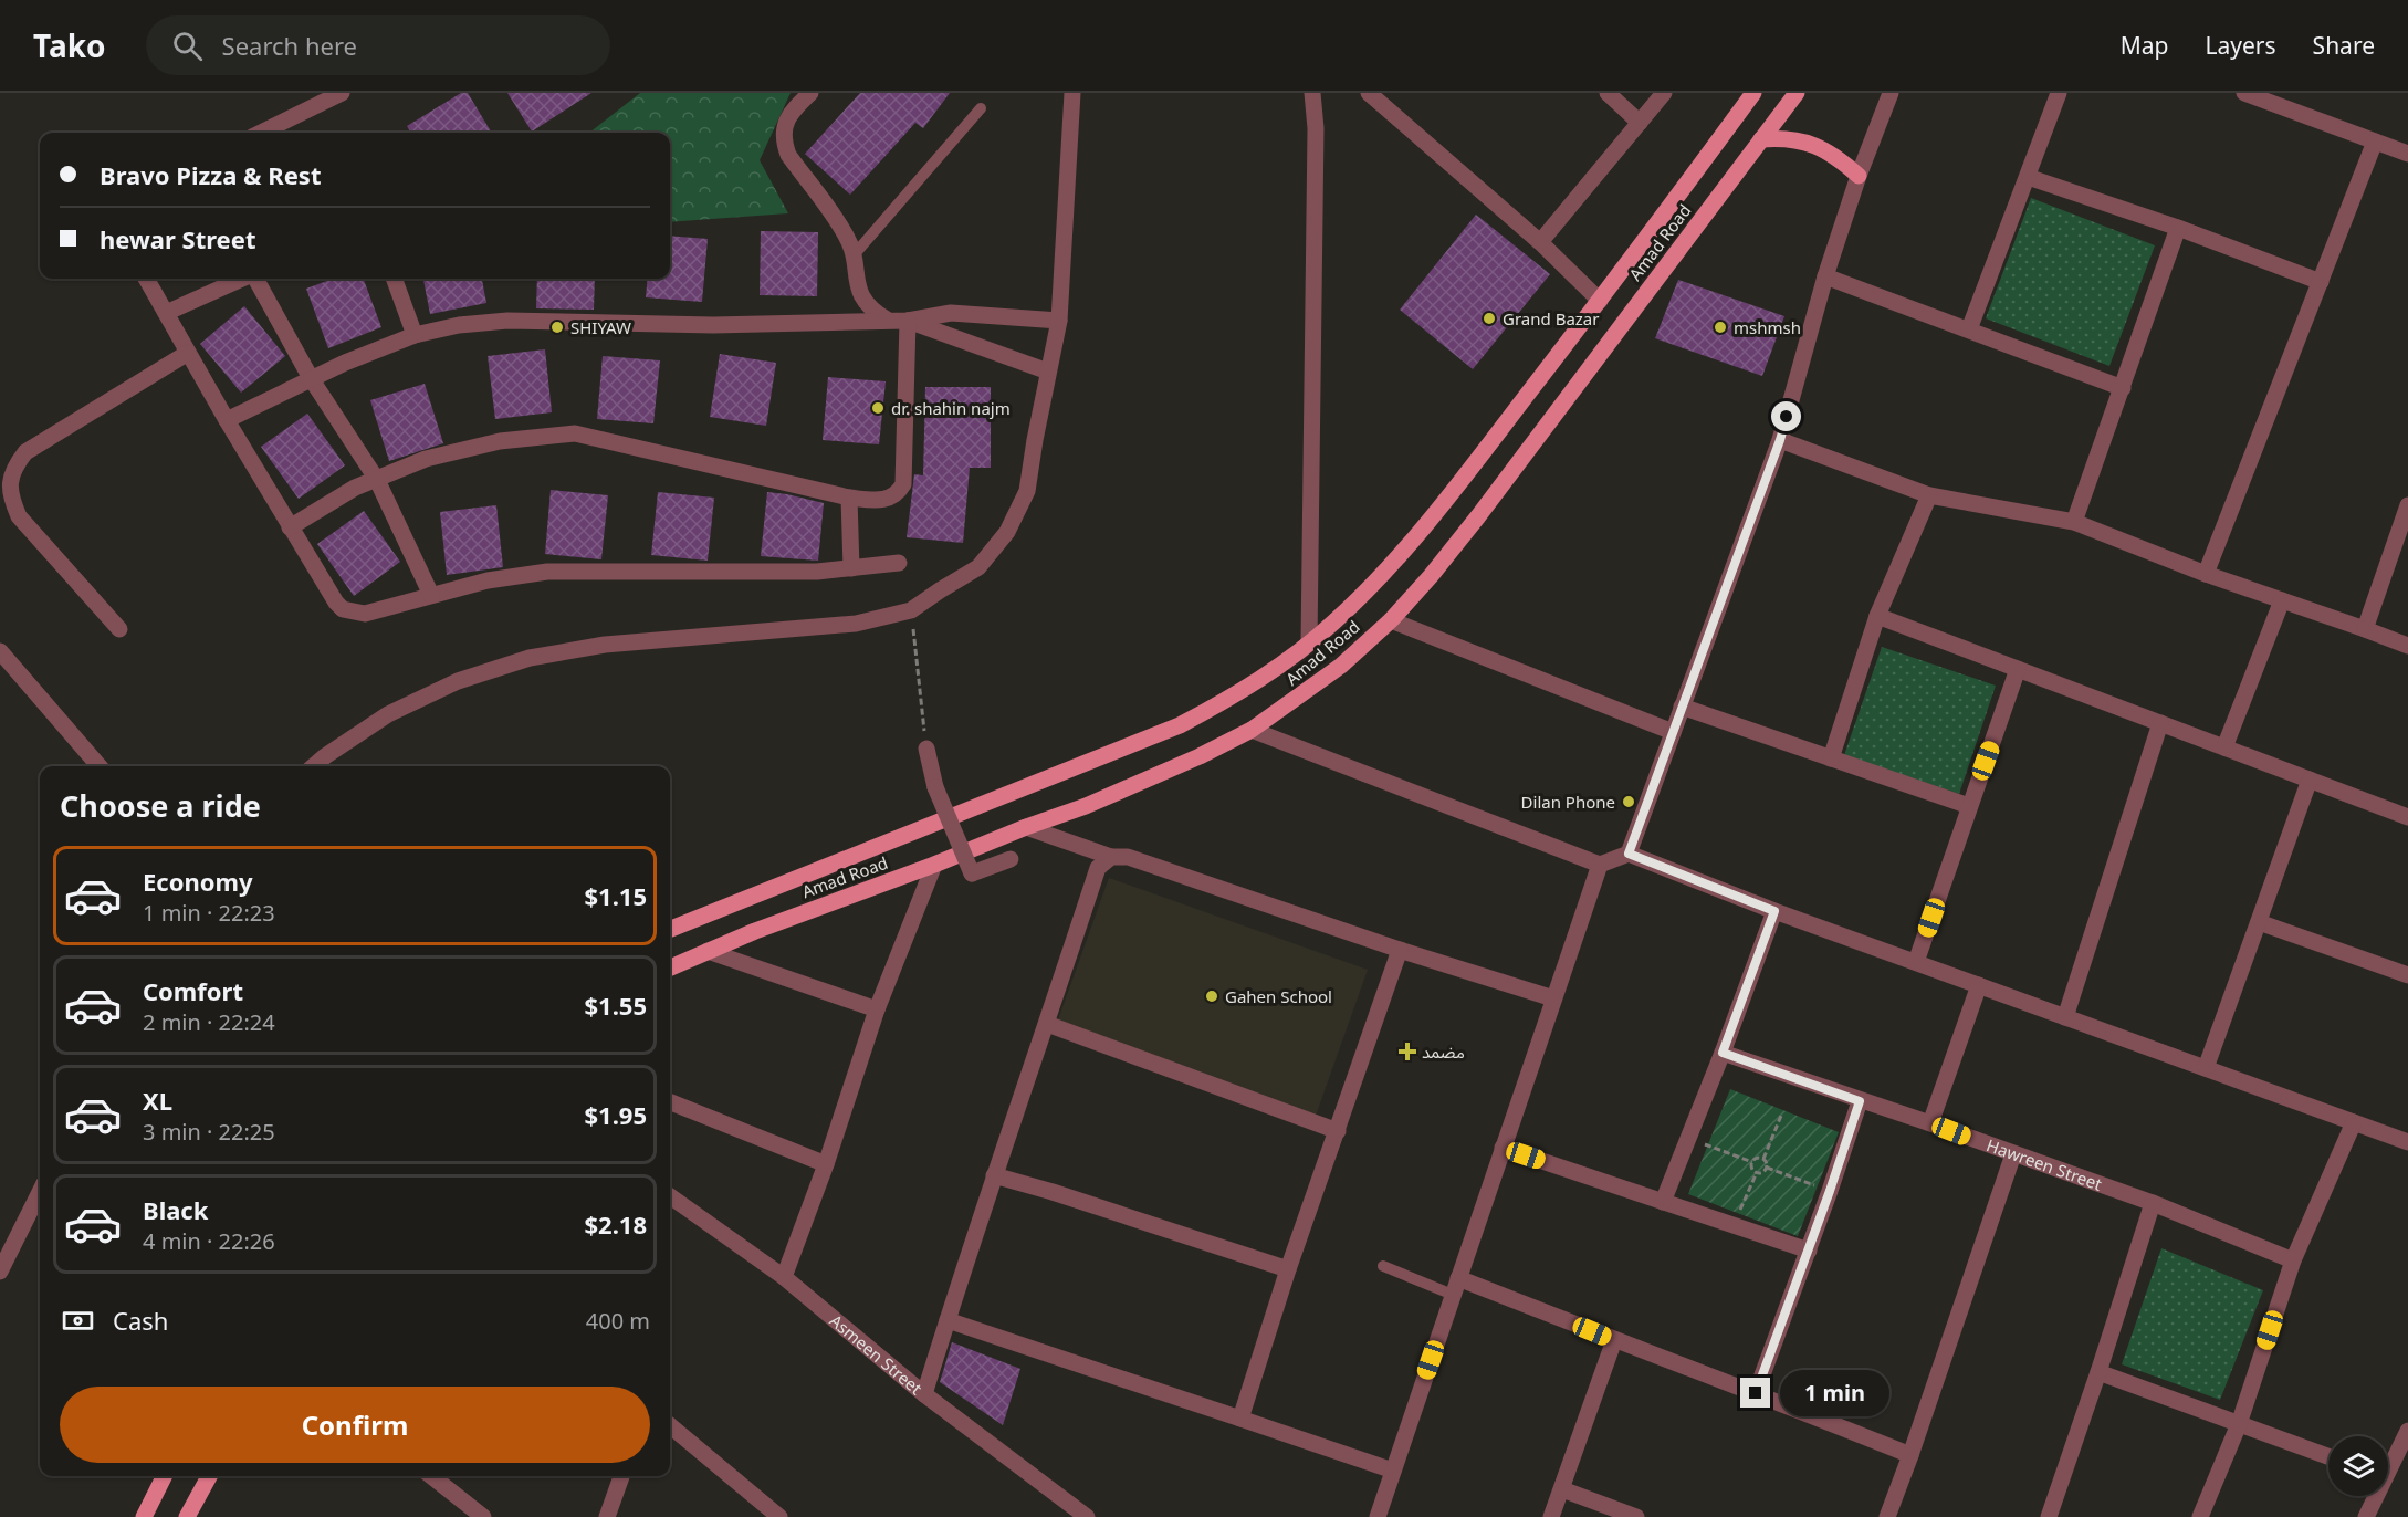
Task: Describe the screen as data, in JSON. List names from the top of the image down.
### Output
{
  "streets": {
    "main road": ["Amad Road"],
    "street": ["Hawreen Street", "Asmeen Street"]
  },
  "places": {
    "other": [
      "Grand Bazar",
      "SHIYAW",
      "mshmsh",
      "dr. shahin najm",
      "Dilan Phone",
      "Gahen School"
    ],
    "health": ["مضمد"]
  },
  "page": {
    "header": "Tako",
    "search": "Search here",
    "nav": ["Map", "Layers", "Share"],
    "banner": ["Bravo Pizza & Rest", "hewar Street"],
    "heading": "Choose a ride",
    "list": [
      {
        "name": "Economy",
        "note": "1 min · 22:23",
        "value": "$1.15"
      },
      {
        "name": "Comfort",
        "note": "2 min · 22:24",
        "value": "$1.55"
      },
      {
        "name": "XL",
        "note": "3 min · 22:25",
        "value": "$1.95"
      },
      {
        "name": "Black",
        "note": "4 min · 22:26",
        "value": "$2.18"
      }
    ],
    "pay": ["Cash", "400 m"],
    "bubble": "1 min",
    "buttons": "Confirm"
  }
}
